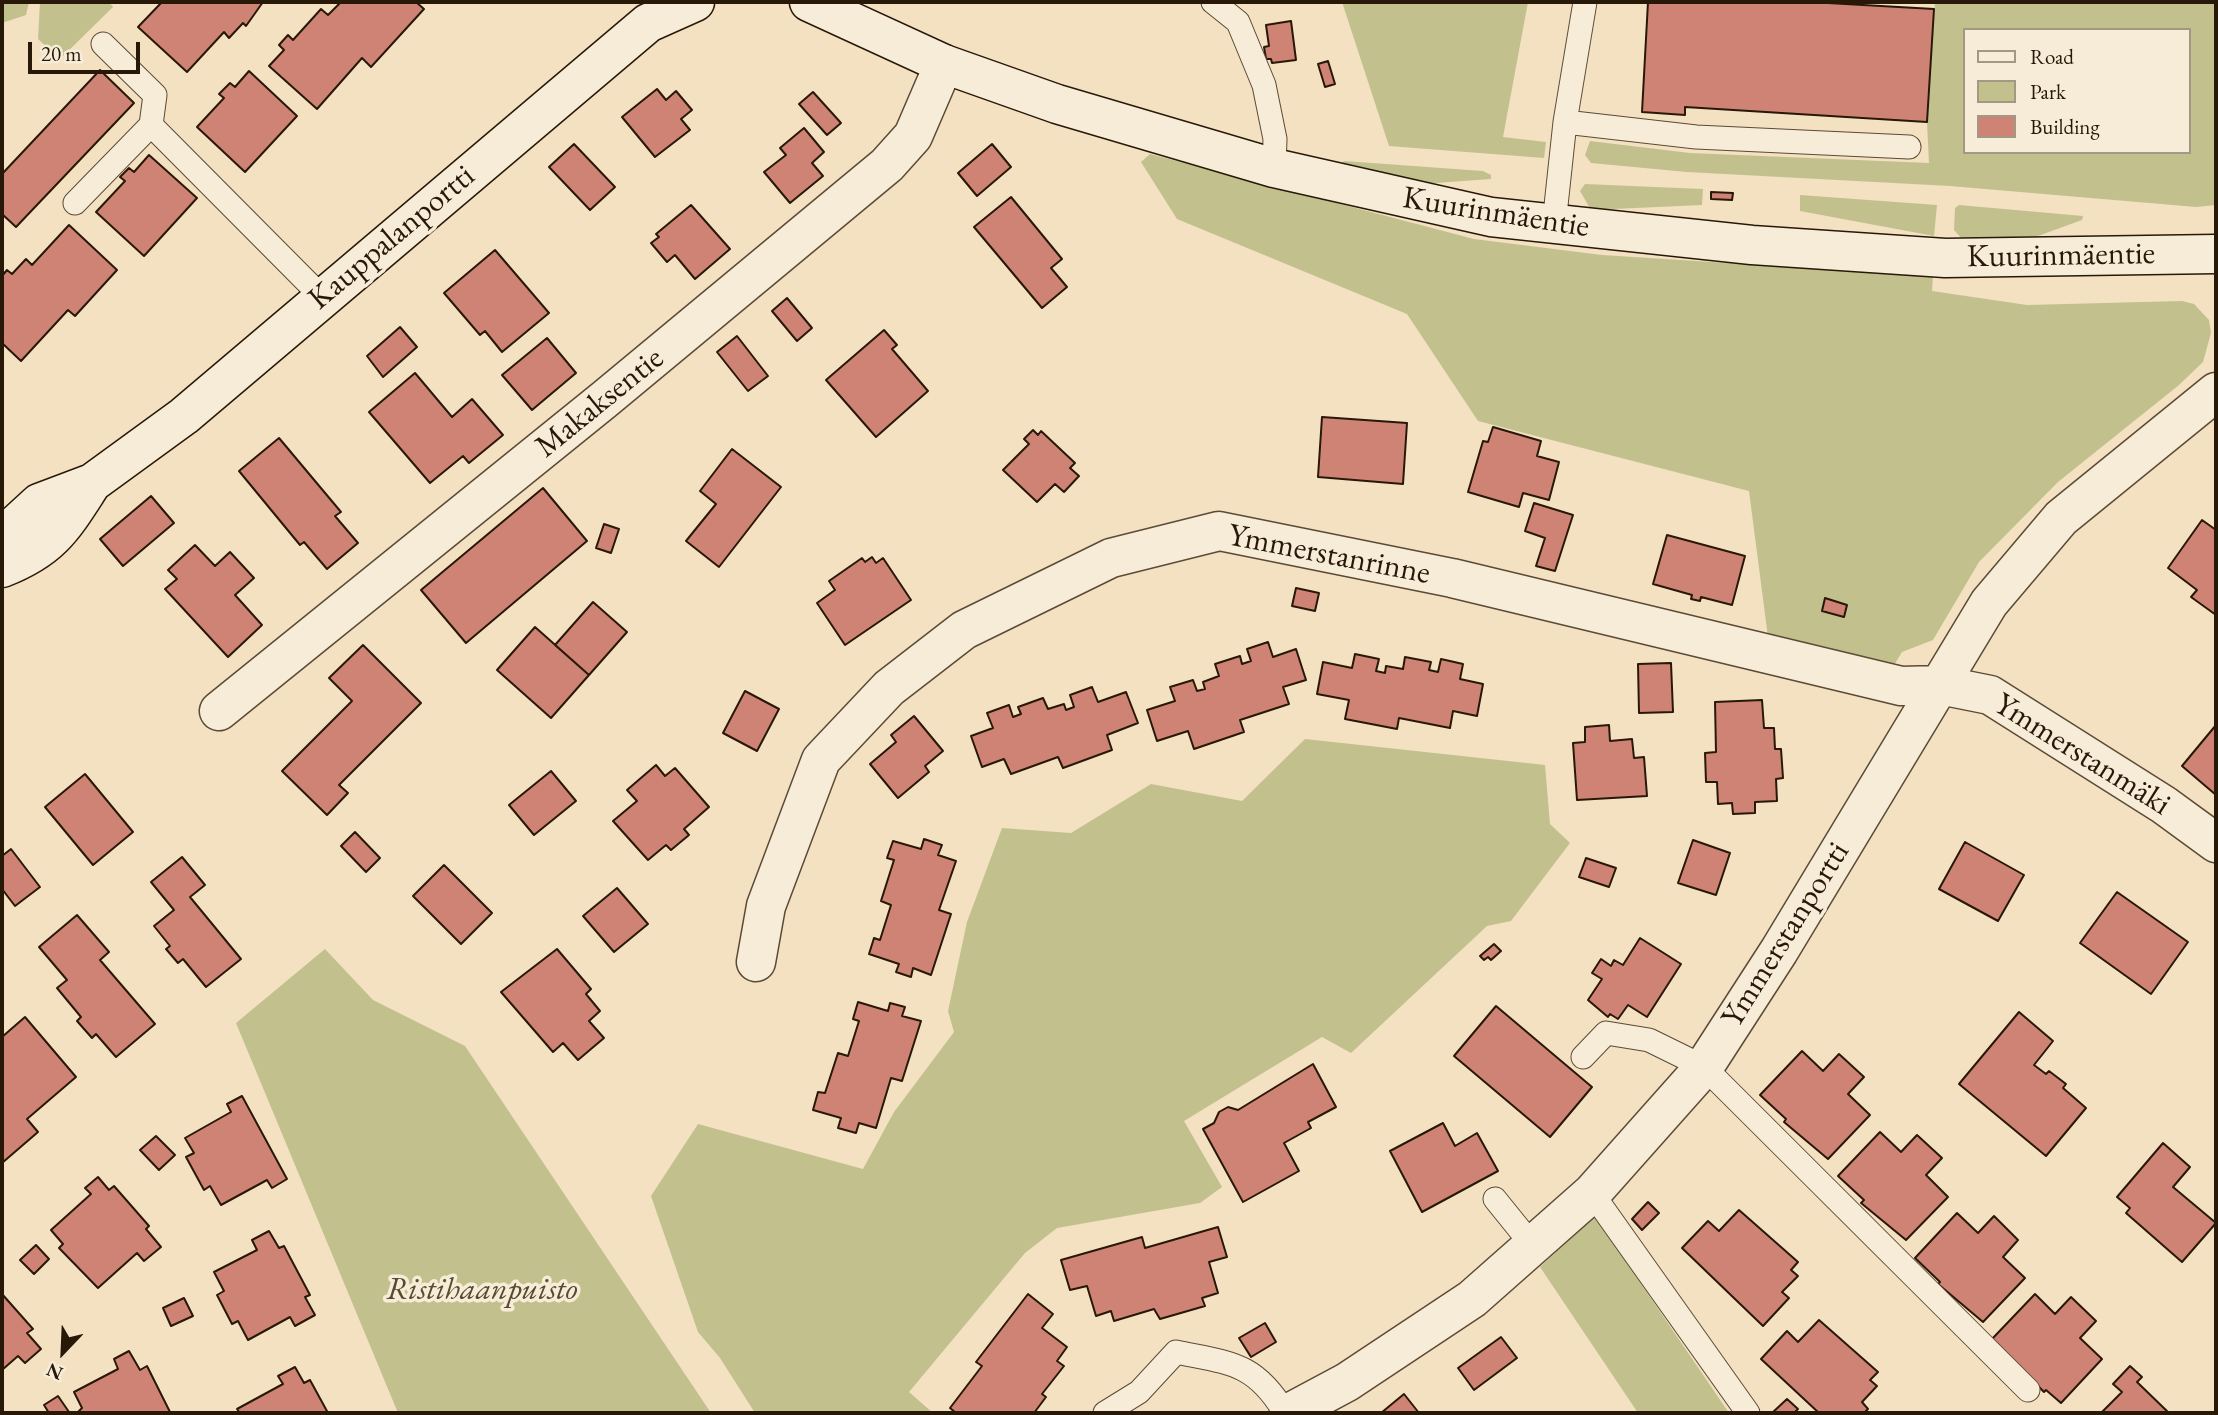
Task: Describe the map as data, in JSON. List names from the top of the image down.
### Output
{
  "streets": {
    "street": [
      "Kuurinmäentie",
      "Kauppalanportti",
      "Makaksentie",
      "Ymmerstanrinne",
      "Ymmerstanmäki",
      "Ymmerstanportti"
    ]
  },
  "crossings": [
    ["Kuurinmäentie", "Makaksentie"],
    ["Ymmerstanrinne", "Ymmerstanmäki"],
    ["Ymmerstanrinne", "Ymmerstanportti"],
    ["Ymmerstanmäki", "Ymmerstanportti"]
  ],
  "parks": ["Ristihaanpuisto"],
  "legend": ["Road", "Park", "Building"],
  "scale_bar": "20 m",
  "north": "bottom left"
}
